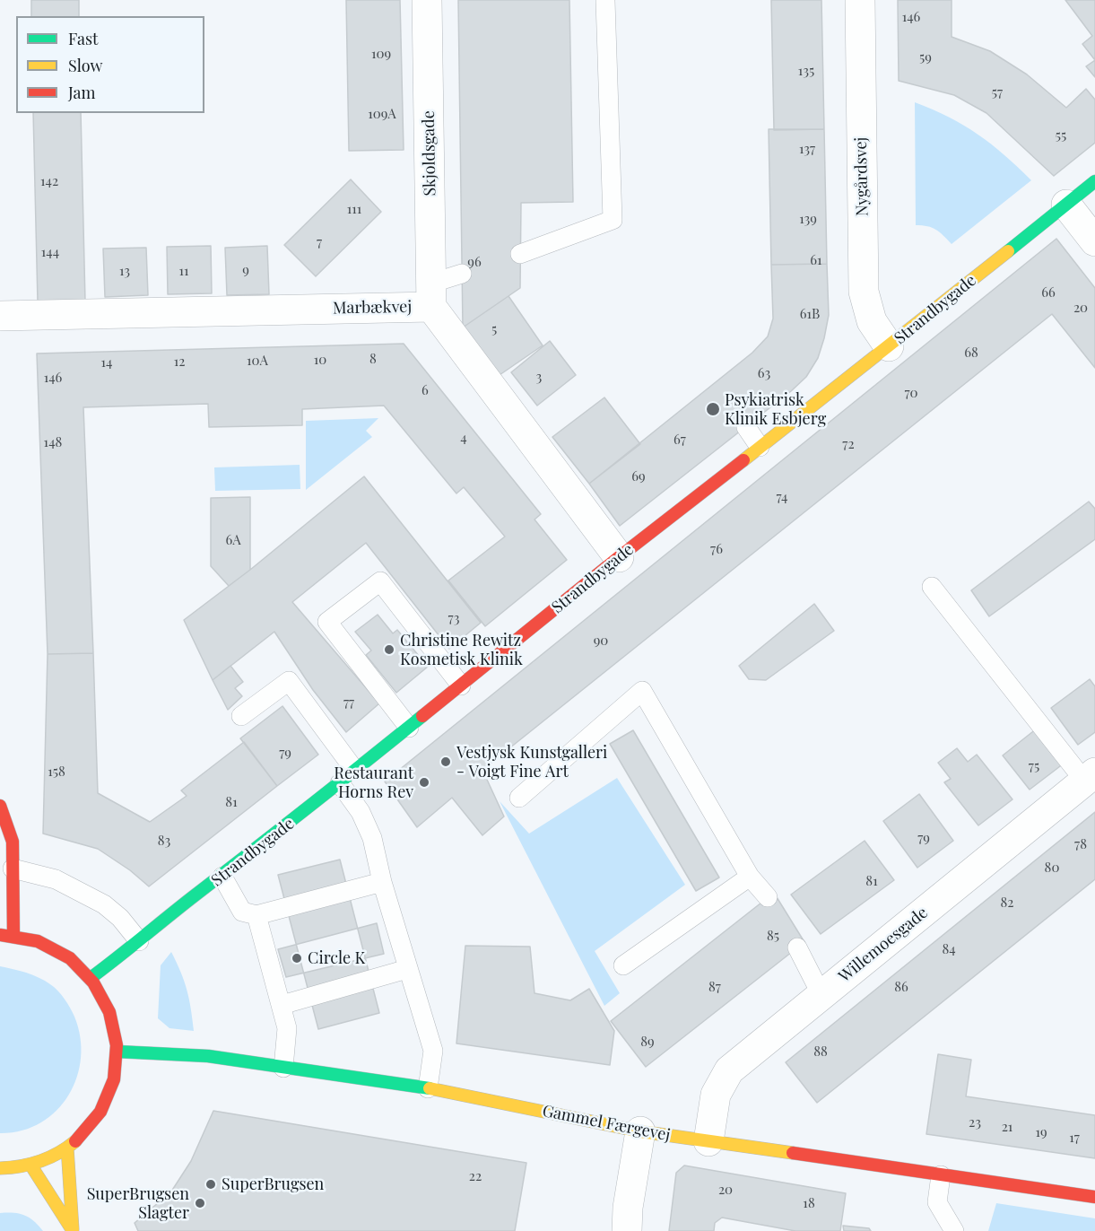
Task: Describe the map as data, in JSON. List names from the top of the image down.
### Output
{
  "streets": {
    "street": [
      "Skjoldsgade",
      "Nygårdsvej",
      "Marbækvej",
      "Strandbygade",
      "Willemoesgade",
      "Gammel Færgevej"
    ]
  },
  "crossings": [
    ["Skjoldsgade", "Marbækvej"],
    ["Nygårdsvej", "Strandbygade"],
    ["Marbækvej", "Strandbygade"],
    ["Willemoesgade", "Gammel Færgevej"]
  ],
  "places": [
    "Psykiatrisk Klinik Esbjerg",
    "Christine Rewitz Kosmetisk Klinik",
    "Vestjysk Kunstgalleri - Voigt Fine Art",
    "Restaurant Horns Rev",
    "Circle K",
    "SuperBrugsen",
    "SuperBrugsen Slagter"
  ],
  "house_numbers": [
    "146",
    "109",
    "59",
    "135",
    "57",
    "109A",
    "55",
    "137",
    "142",
    "111",
    "139",
    "7",
    "144",
    "61",
    "96",
    "9",
    "13",
    "11",
    "66",
    "20",
    "61B",
    "5",
    "68",
    "8",
    "10",
    "10A",
    "12",
    "14",
    "63",
    "3",
    "146",
    "6",
    "70",
    "4",
    "67",
    "148",
    "72",
    "69",
    "74",
    "6A",
    "76",
    "73",
    "90",
    "77",
    "79",
    "75",
    "158",
    "81",
    "79",
    "83",
    "78",
    "80",
    "81",
    "82",
    "85",
    "84",
    "87",
    "86",
    "89",
    "88",
    "23",
    "21",
    "19",
    "17",
    "22",
    "20",
    "18"
  ],
  "legend": ["Fast", "Slow", "Jam"]
}
